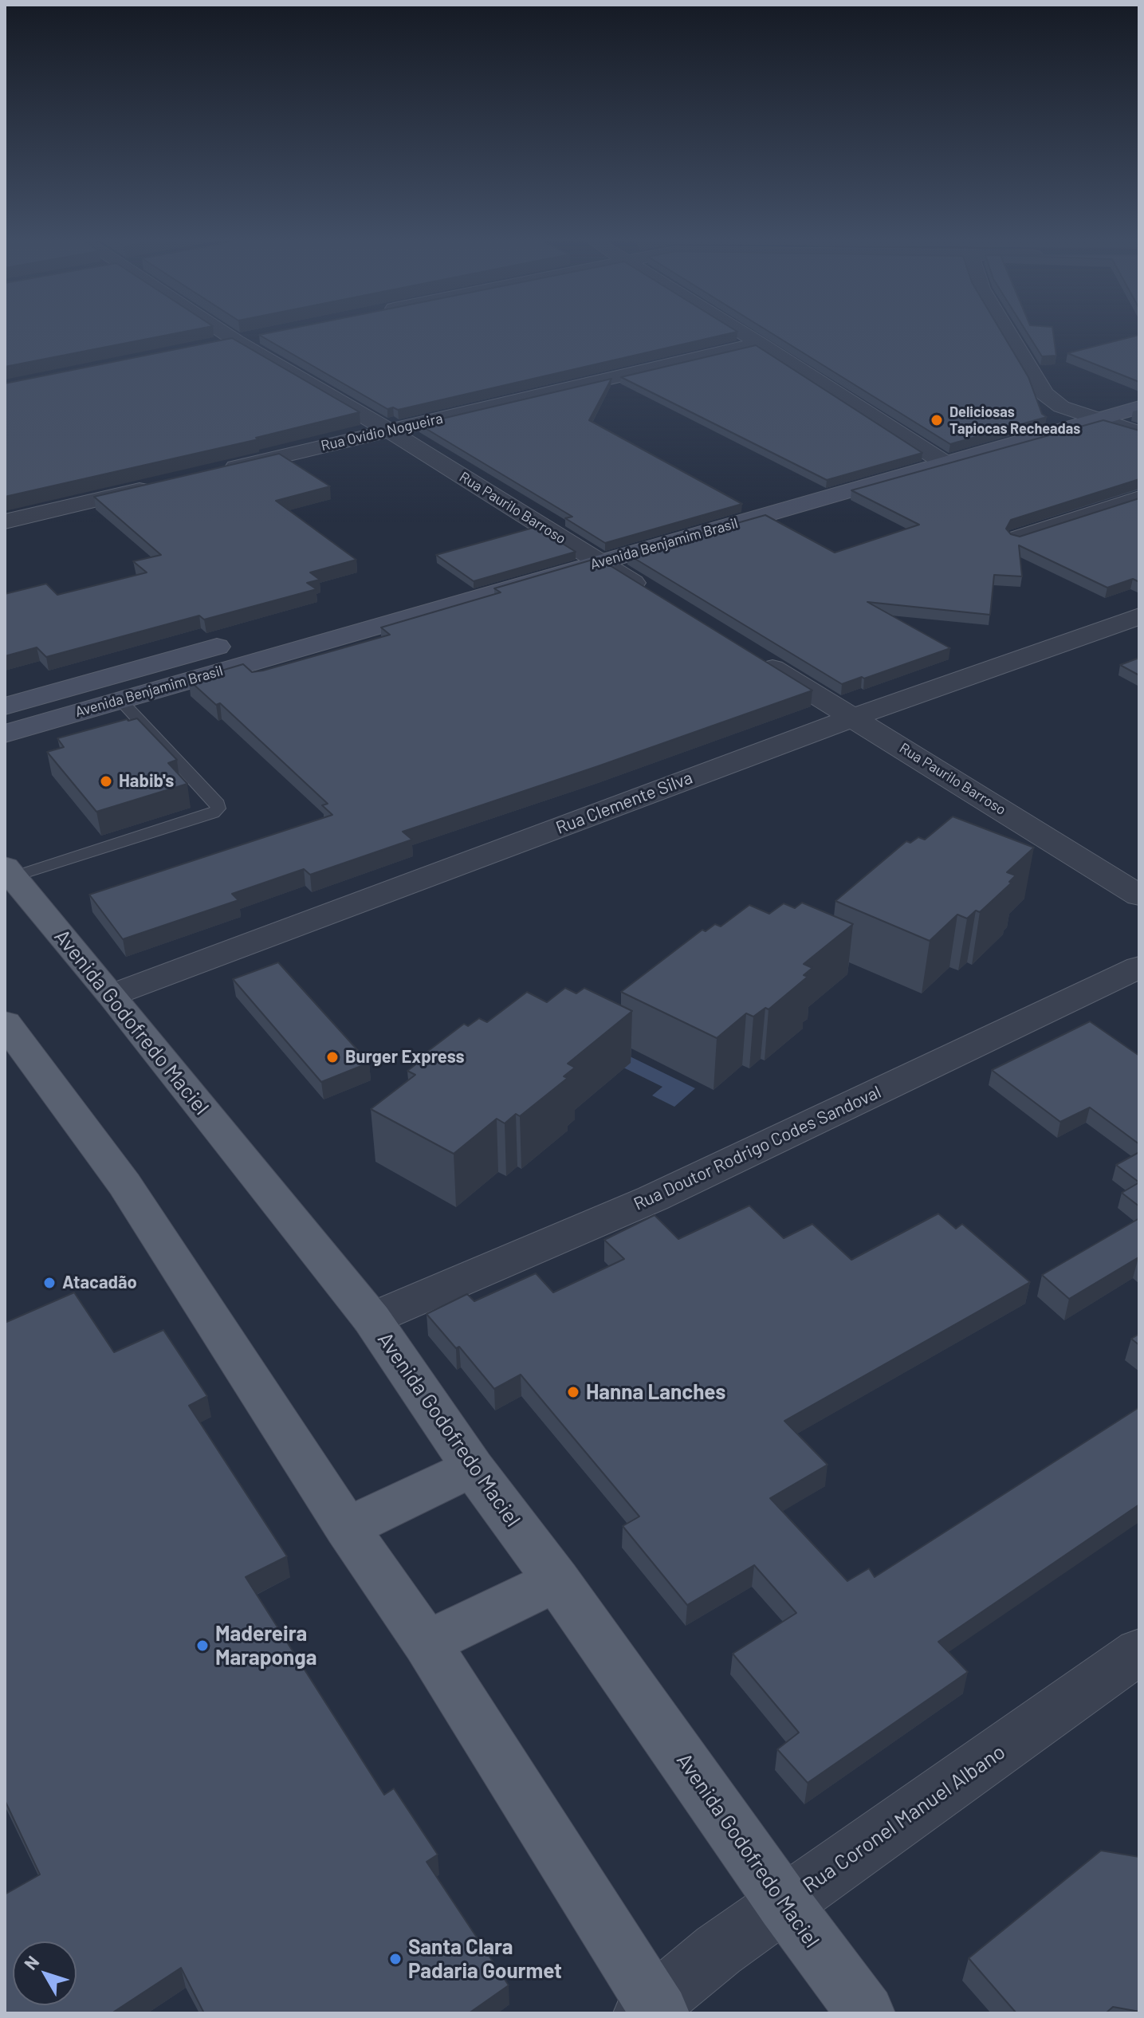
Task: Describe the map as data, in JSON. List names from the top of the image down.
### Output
{
  "streets": {
    "main road": ["Avenida Benjamim Brasil", "Avenida Godofredo Maciel"],
    "street": [
      "Rua Ovídio Nogueira",
      "Rua Paurilo Barroso",
      "Rua Clemente Silva",
      "Rua Doutor Rodrigo Codes Sandoval",
      "Rua Coronel Manuel Albano"
    ]
  },
  "crossings": [
    ["Rua Ovídio Nogueira", "Rua Paurilo Barroso"],
    ["Rua Paurilo Barroso", "Avenida Benjamim Brasil"],
    ["Rua Paurilo Barroso", "Rua Clemente Silva"],
    ["Rua Clemente Silva", "Avenida Godofredo Maciel"],
    ["Avenida Godofredo Maciel", "Rua Doutor Rodrigo Codes Sandoval"],
    ["Avenida Godofredo Maciel", "Rua Coronel Manuel Albano"]
  ],
  "places": [
    "Deliciosas Tapiocas Recheadas",
    "Habib's",
    "Burger Express",
    "Atacadão",
    "Hanna Lanches",
    "Madereira Maraponga",
    "Santa Clara Padaria Gourmet"
  ],
  "north": "top left"
}
